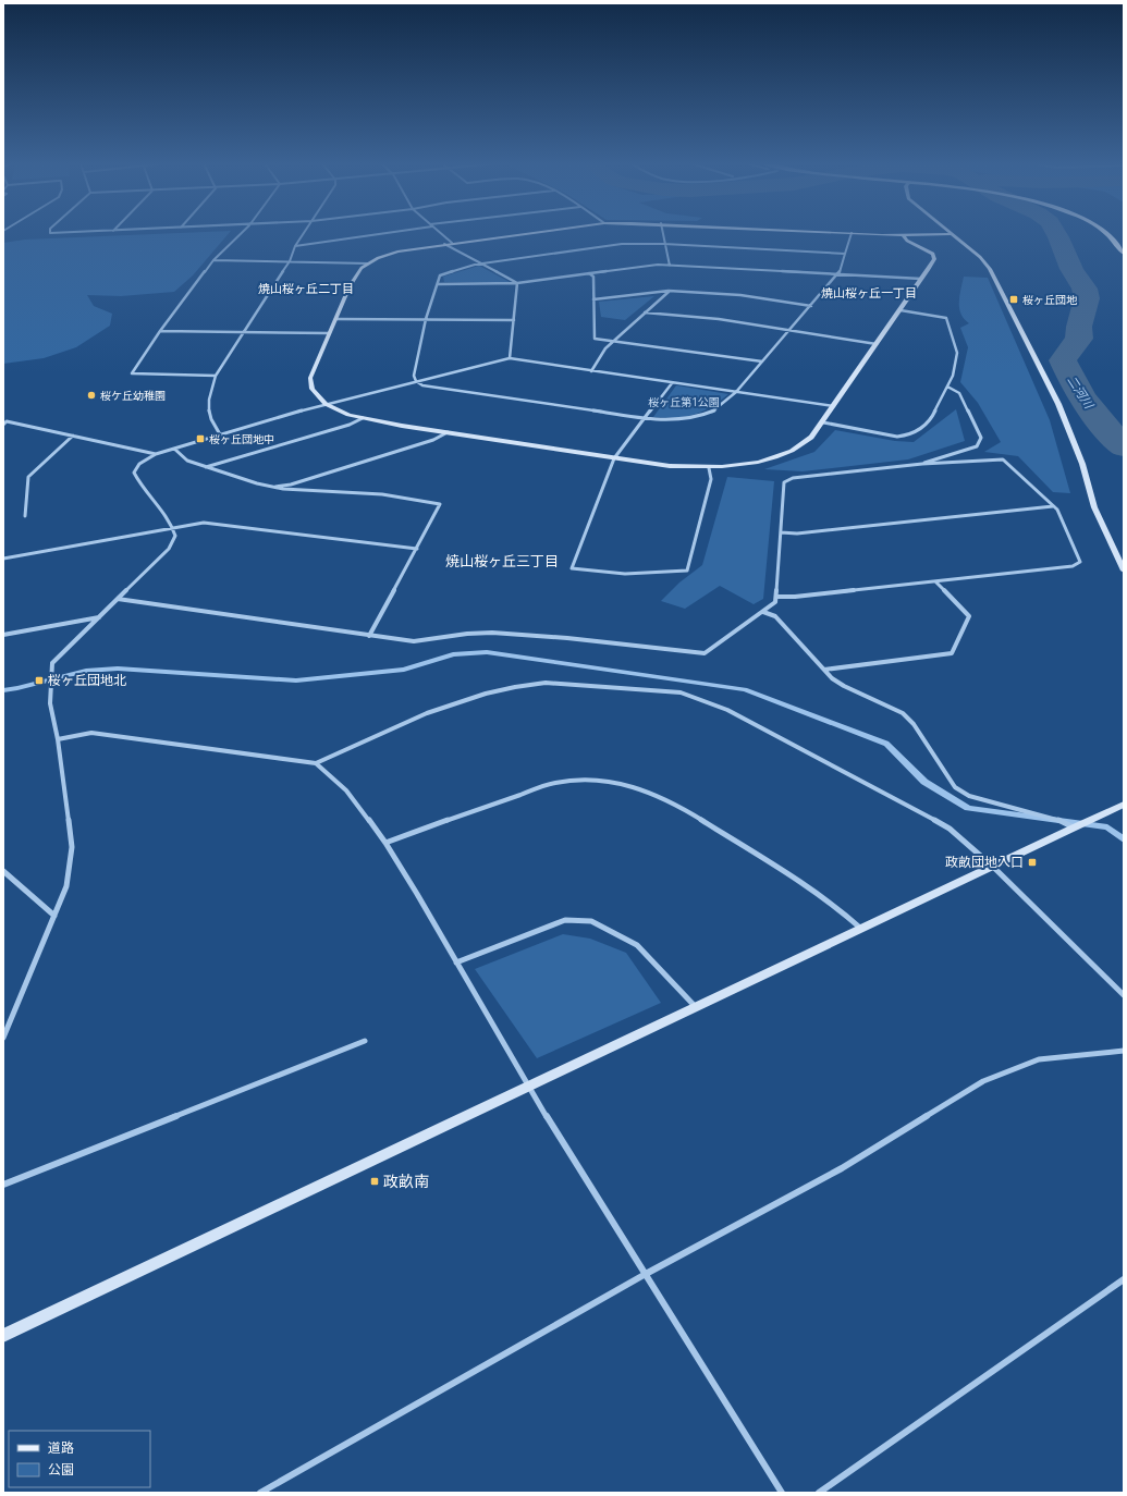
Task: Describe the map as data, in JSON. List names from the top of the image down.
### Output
{
  "districts": ["焼山桜ヶ丘二丁目", "焼山桜ヶ丘一丁目", "焼山桜ヶ丘三丁目"],
  "water": ["二河川"],
  "parks": ["桜ヶ丘第1公園"],
  "places": {
    "transit": [
      "桜ヶ丘団地",
      "桜ヶ丘団地中",
      "桜ヶ丘団地北",
      "政畝団地入口",
      "政畝南"
    ],
    "other": ["桜ケ丘幼稚園"]
  },
  "legend": ["道路", "公園"]
}
